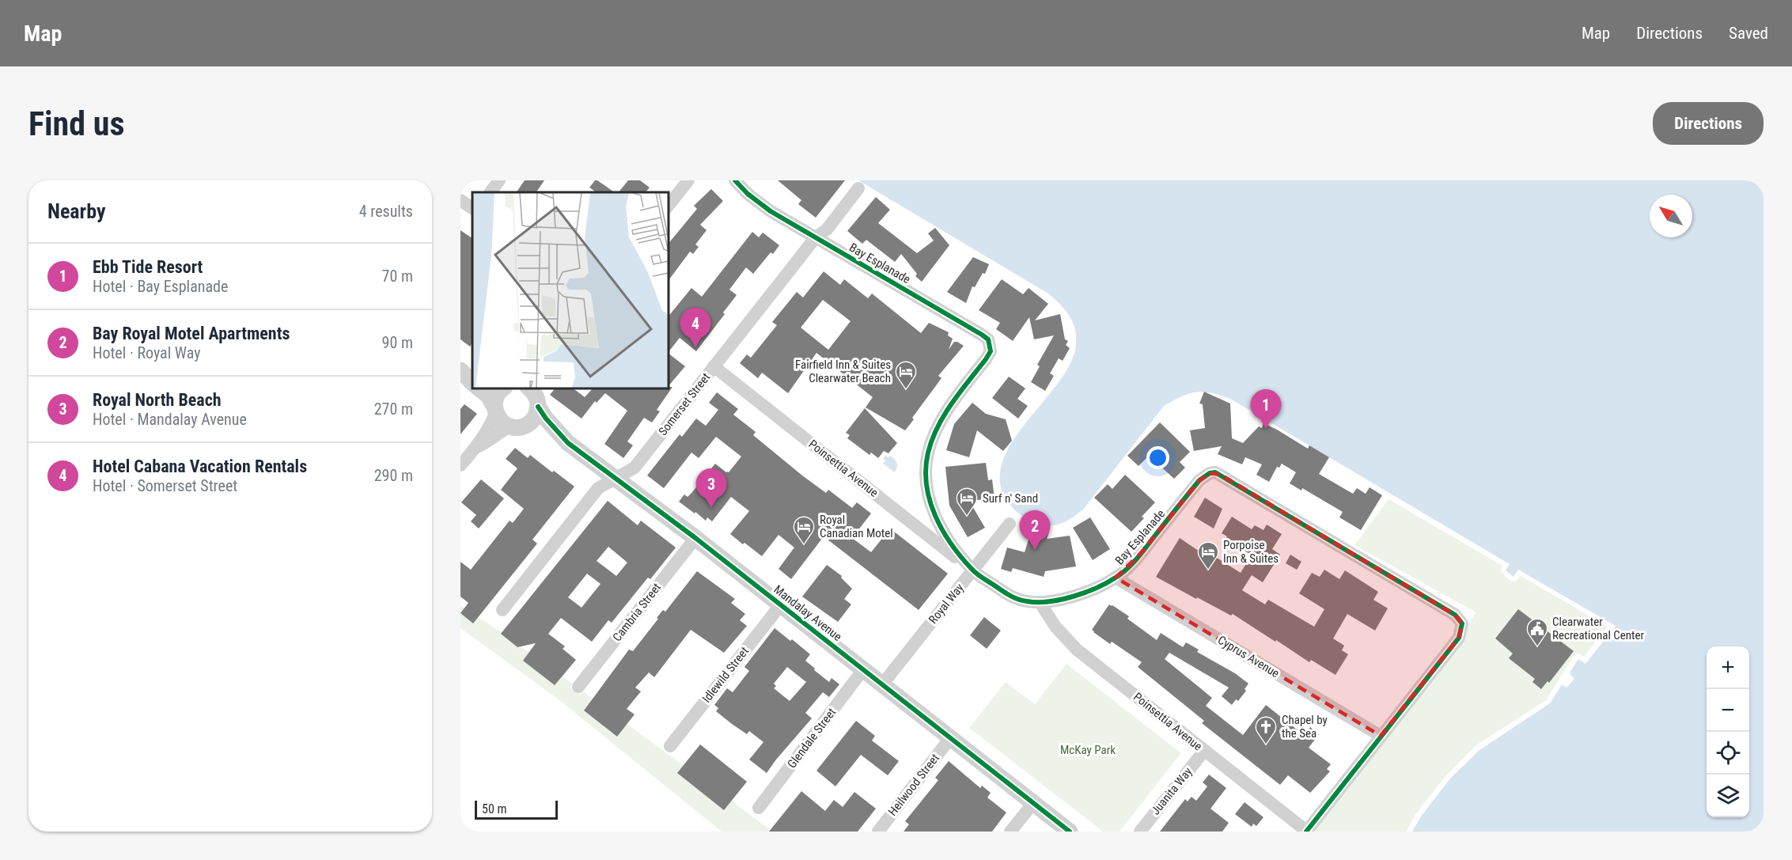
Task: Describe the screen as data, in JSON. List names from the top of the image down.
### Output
{
  "streets": {
    "street": [
      "Bay Esplanade",
      "Somerset Street",
      "Poinsettia Avenue",
      "Royal Way",
      "Cambria Street",
      "Mandalay Avenue",
      "Cyprus Avenue",
      "Idlewild Street",
      "Glendale Street",
      "Heilwood Street",
      "Juanita Way"
    ]
  },
  "crossings": [
    ["Bay Esplanade", "Somerset Street"],
    ["Bay Esplanade", "Poinsettia Avenue"],
    ["Bay Esplanade", "Royal Way"],
    ["Bay Esplanade", "Cyprus Avenue"],
    ["Somerset Street", "Poinsettia Avenue"],
    ["Somerset Street", "Mandalay Avenue"],
    ["Poinsettia Avenue", "Royal Way"],
    ["Poinsettia Avenue", "Juanita Way"],
    ["Royal Way", "Mandalay Avenue"],
    ["Cambria Street", "Mandalay Avenue"],
    ["Mandalay Avenue", "Idlewild Street"],
    ["Mandalay Avenue", "Glendale Street"],
    ["Mandalay Avenue", "Heilwood Street"]
  ],
  "parks": ["McKay Park"],
  "places": {
    "hotel": [
      "Fairfield Inn & Suites Clearwater Beach",
      "Surf n' Sand",
      "Royal Canadian Motel",
      "Porpoise Inn & Suites"
    ],
    "public building": ["Clearwater Recreational Center"],
    "church": ["Chapel by the Sea"]
  },
  "scale_bar": "50 m",
  "north": "top left",
  "page": {
    "header": "Map",
    "nav": ["Map", "Directions", "Saved"],
    "buttons": "Directions",
    "title": "Find us",
    "heading": ["Nearby", "4 results"],
    "list": [
      {
        "mark": "1",
        "name": "Ebb Tide Resort",
        "note": "Hotel · Bay Esplanade",
        "value": "70 m"
      },
      {
        "mark": "2",
        "name": "Bay Royal Motel Apartments",
        "note": "Hotel · Royal Way",
        "value": "90 m"
      },
      {
        "mark": "3",
        "name": "Royal North Beach",
        "note": "Hotel · Mandalay Avenue",
        "value": "270 m"
      },
      {
        "mark": "4",
        "name": "Hotel Cabana Vacation Rentals",
        "note": "Hotel · Somerset Street",
        "value": "290 m"
      }
    ],
    "pins": [
      "4",
      "1",
      "3",
      "2"
    ],
    "map_buttons": ["+", "−"],
    "scale": "50 m"
  }
}
